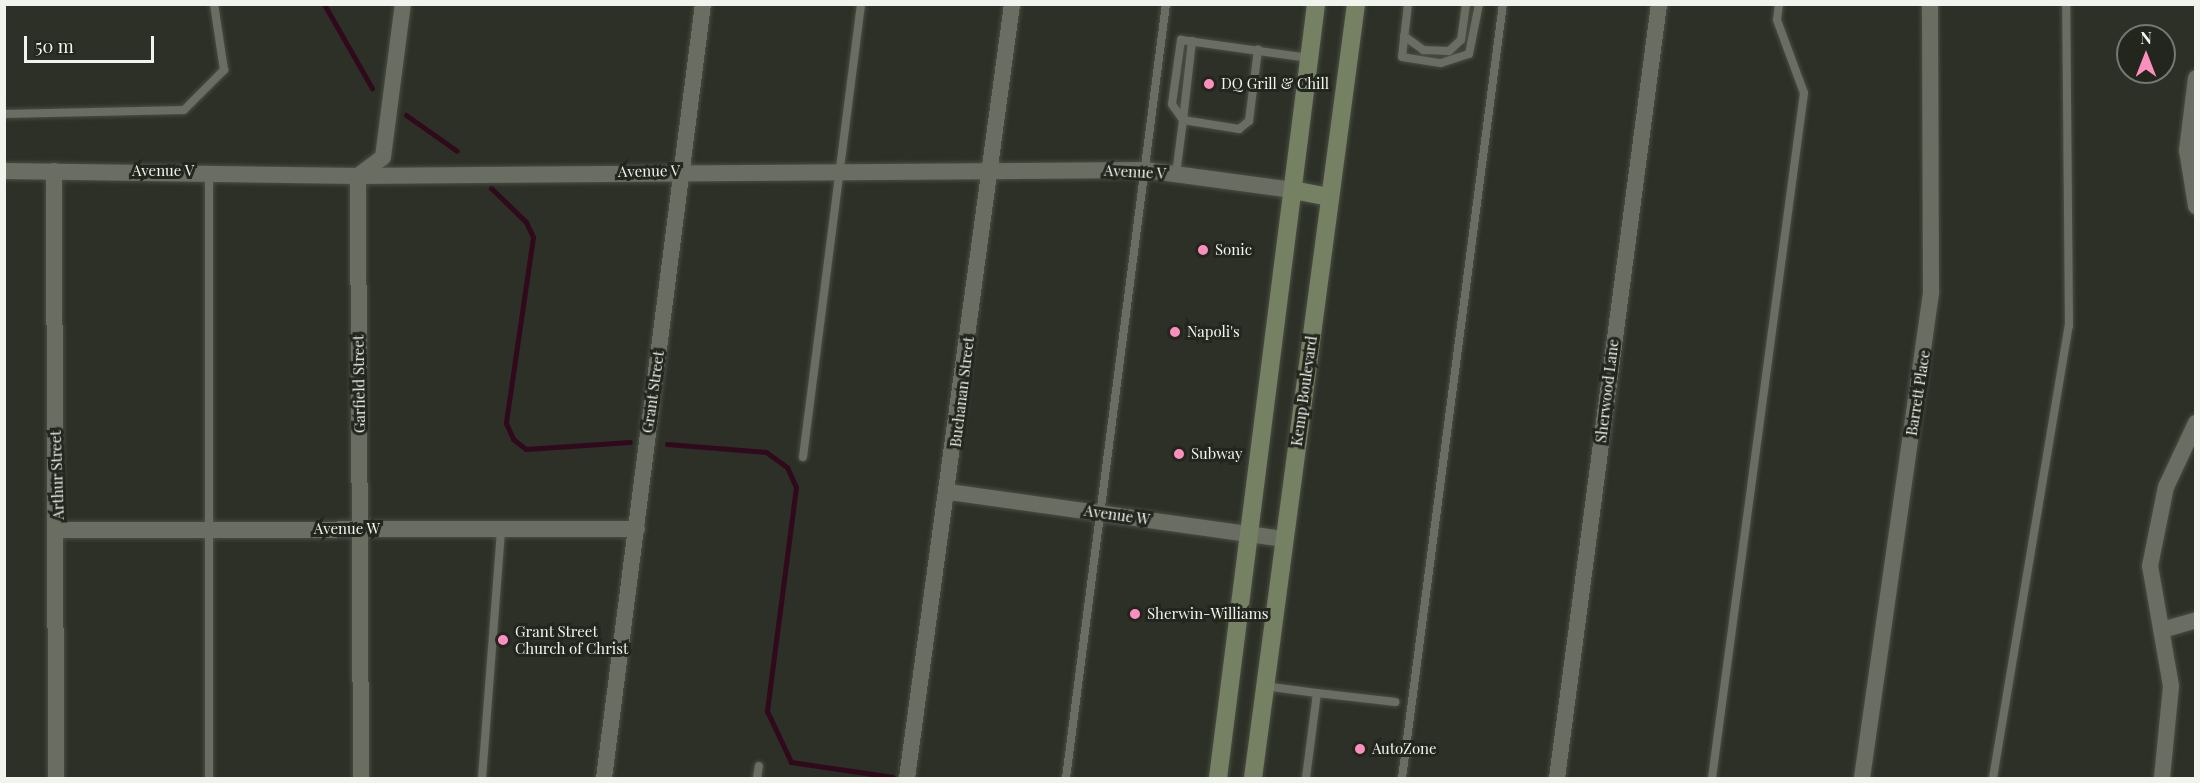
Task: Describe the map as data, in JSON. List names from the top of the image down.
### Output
{
  "streets": {
    "main road": ["Kemp Boulevard"],
    "street": [
      "Avenue V",
      "Garfield Street",
      "Sherwood Lane",
      "Grant Street",
      "Buchanan Street",
      "Barrett Place",
      "Arthur Street",
      "Avenue W"
    ]
  },
  "crossings": [
    ["Avenue V", "Garfield Street"],
    ["Avenue V", "Grant Street"],
    ["Avenue V", "Buchanan Street"],
    ["Avenue V", "Arthur Street"],
    ["Garfield Street", "Avenue W"],
    ["Kemp Boulevard", "Avenue W"],
    ["Grant Street", "Avenue W"],
    ["Buchanan Street", "Avenue W"],
    ["Arthur Street", "Avenue W"]
  ],
  "places": [
    "DQ Grill & Chill",
    "Sonic",
    "Napoli's",
    "Subway",
    "Sherwin-Williams",
    "Grant Street Church of Christ",
    "AutoZone"
  ],
  "scale_bar": "50 m",
  "north": "top"
}
